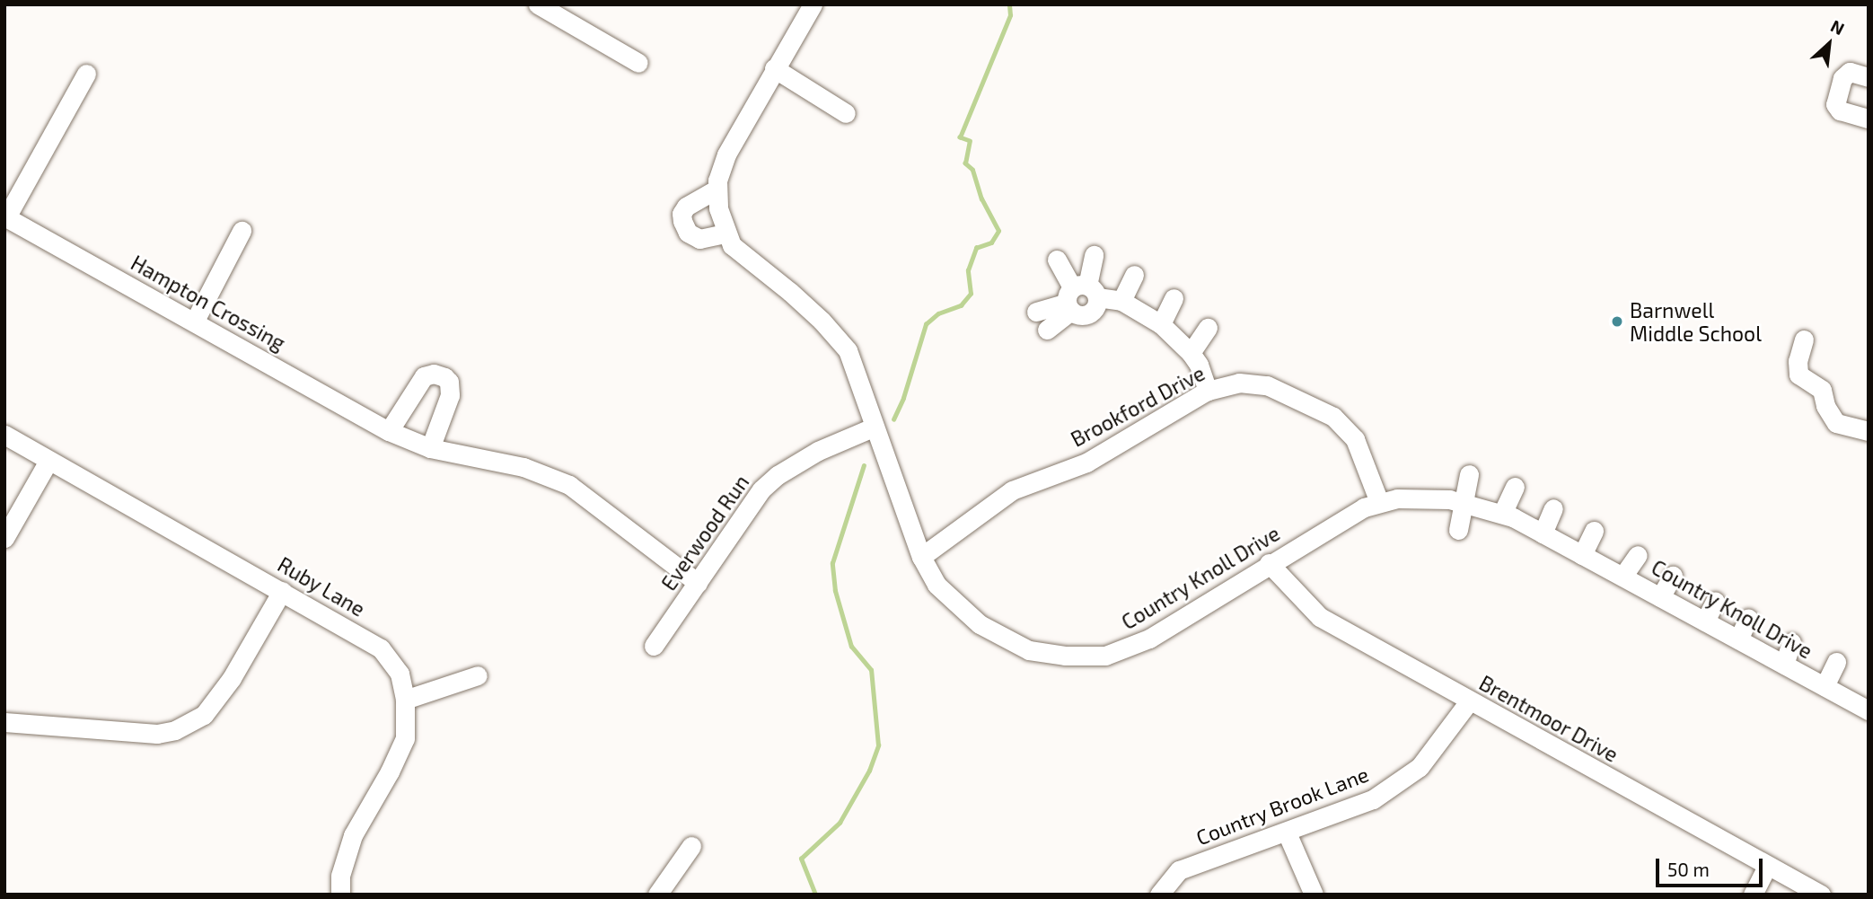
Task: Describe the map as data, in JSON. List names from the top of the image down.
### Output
{
  "streets": {
    "street": [
      "Hampton Crossing",
      "Brookford Drive",
      "Everwood Run",
      "Country Knoll Drive",
      "Ruby Lane",
      "Brentmoor Drive",
      "Country Brook Lane"
    ]
  },
  "crossings": [
    ["Hampton Crossing", "Everwood Run"],
    ["Brookford Drive", "Country Knoll Drive"],
    ["Everwood Run", "Country Knoll Drive"],
    ["Country Knoll Drive", "Brentmoor Drive"],
    ["Brentmoor Drive", "Country Brook Lane"]
  ],
  "places": ["Barnwell Middle School"],
  "scale_bar": "50 m",
  "north": "top right"
}
